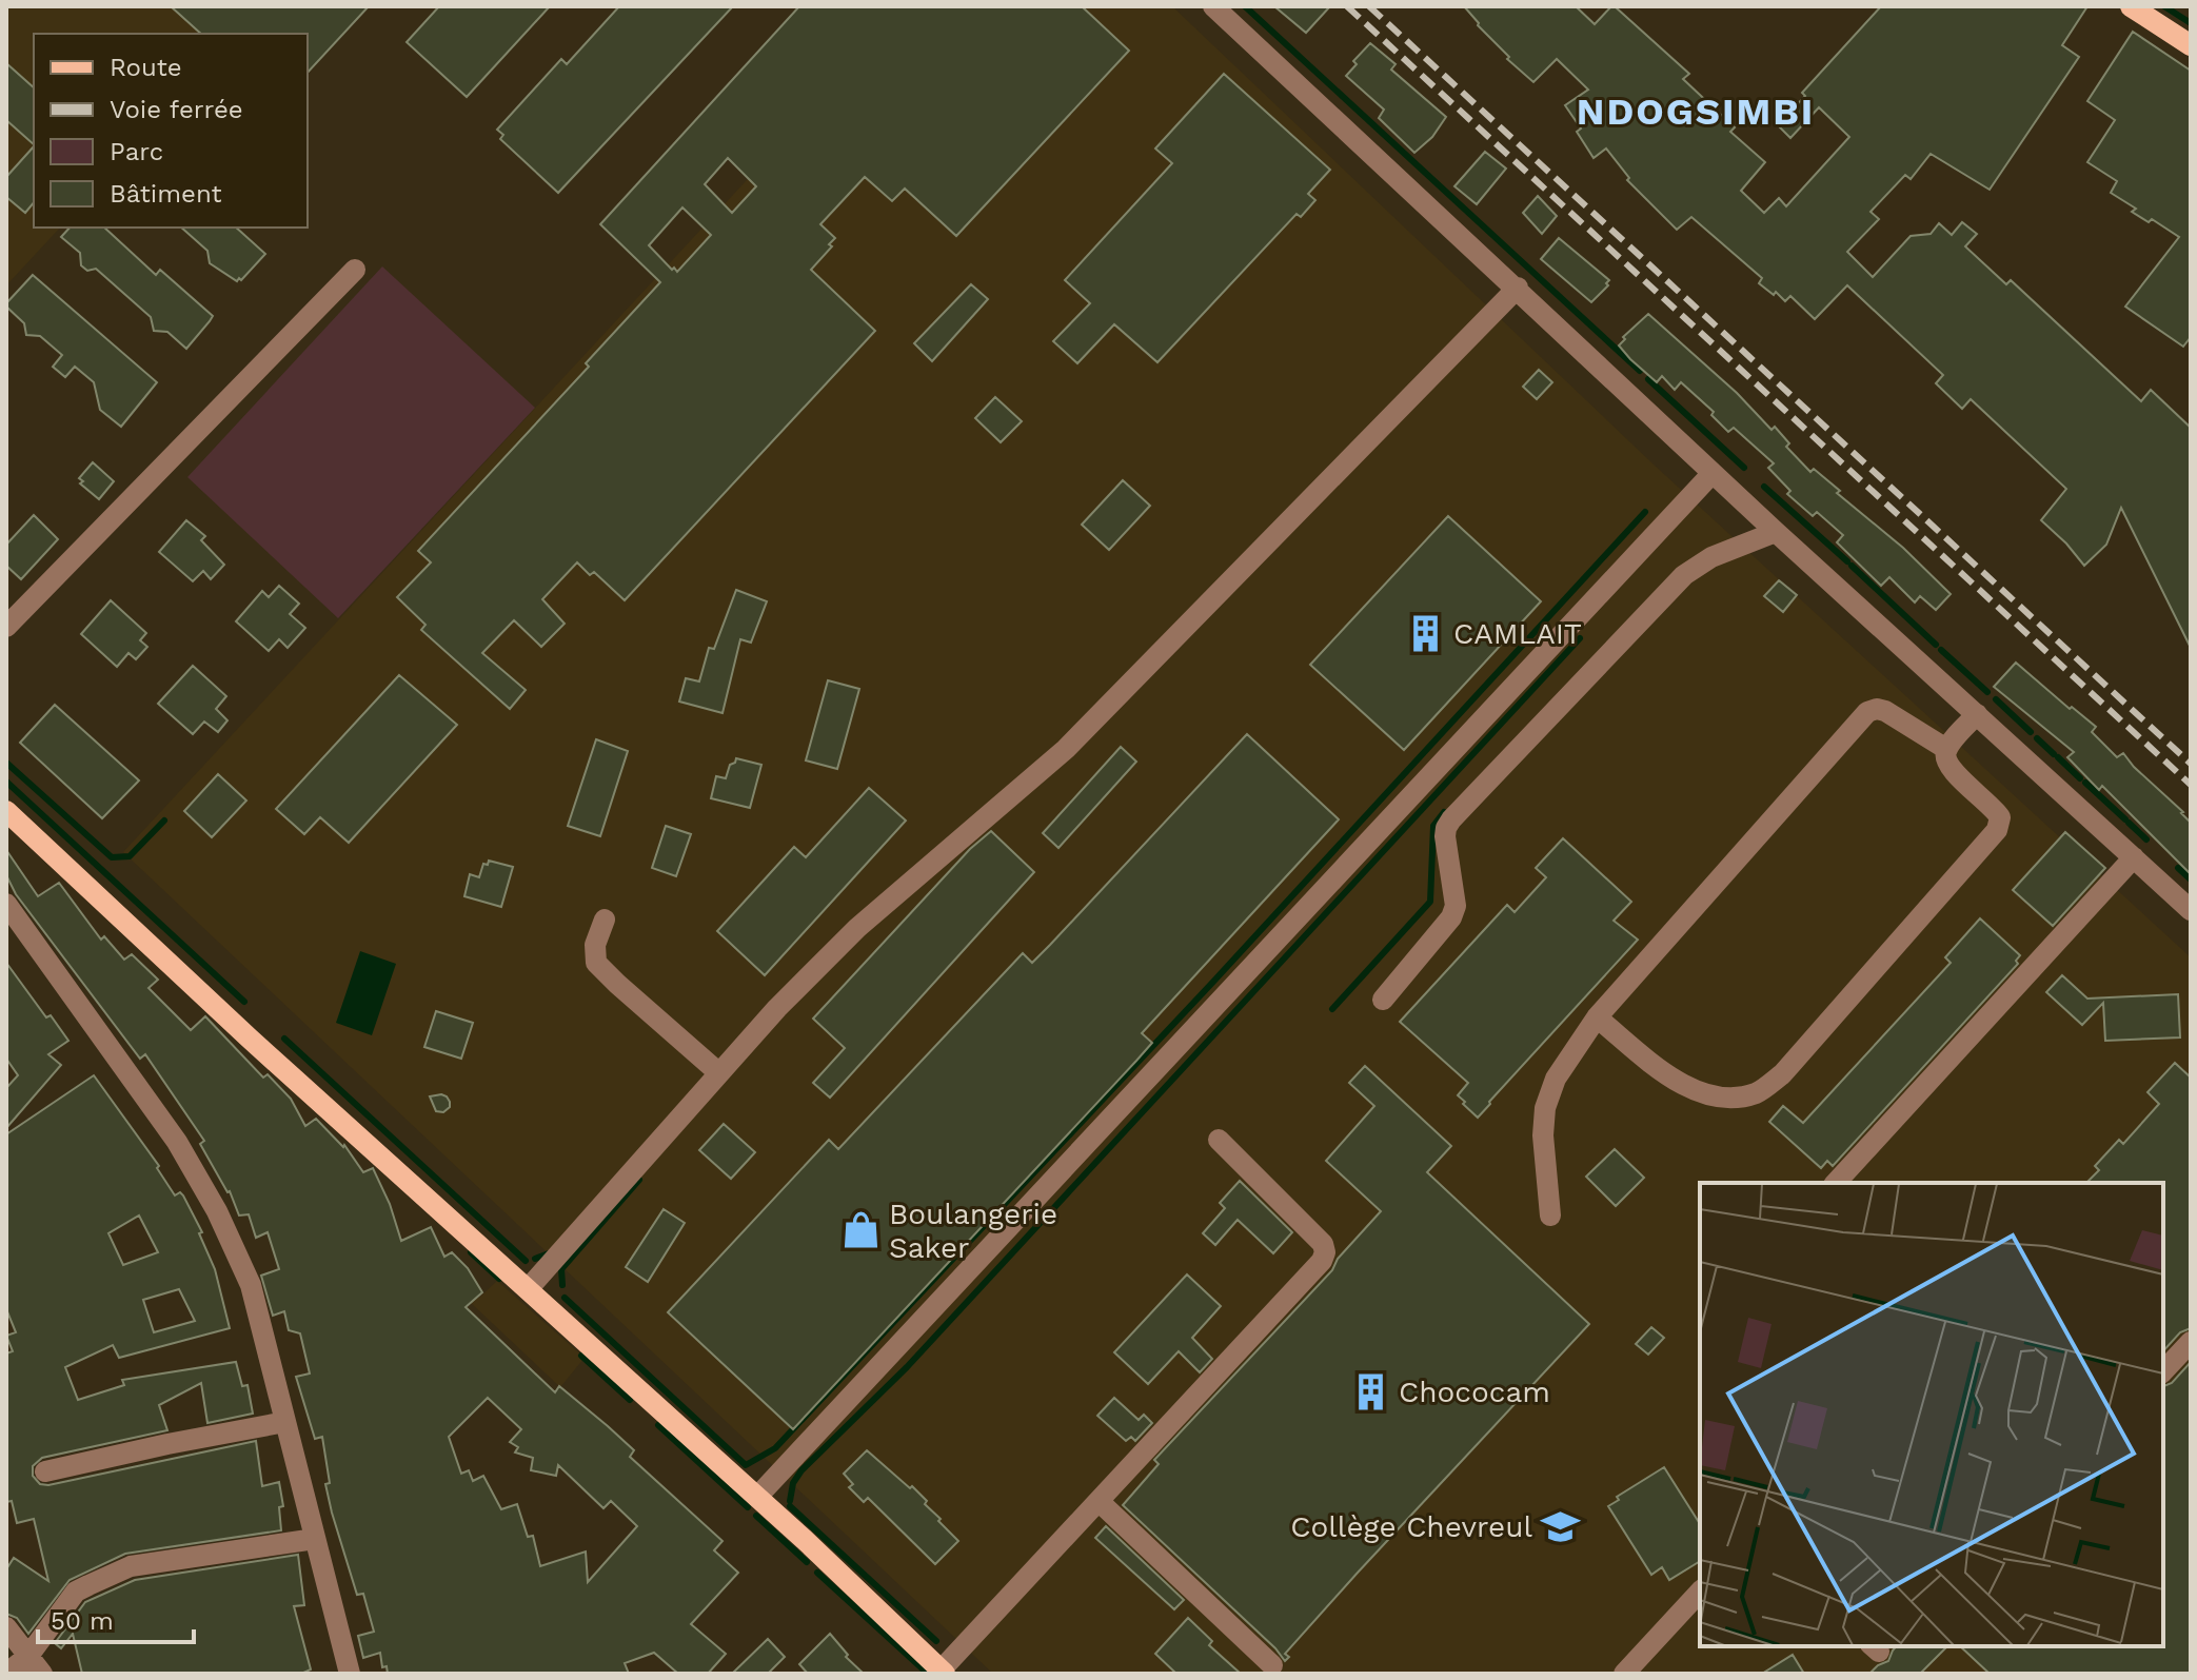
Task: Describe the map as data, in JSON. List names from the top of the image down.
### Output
{
  "districts": ["NDOGSIMBI"],
  "places": {
    "building": ["CAMLAIT", "Chococam"],
    "shop": ["Boulangerie Saker"],
    "school or university": ["Collège Chevreul"]
  },
  "legend": [
    "Route",
    "Voie ferrée",
    "Parc",
    "Bâtiment"
  ],
  "scale_bar": "50 m"
}
